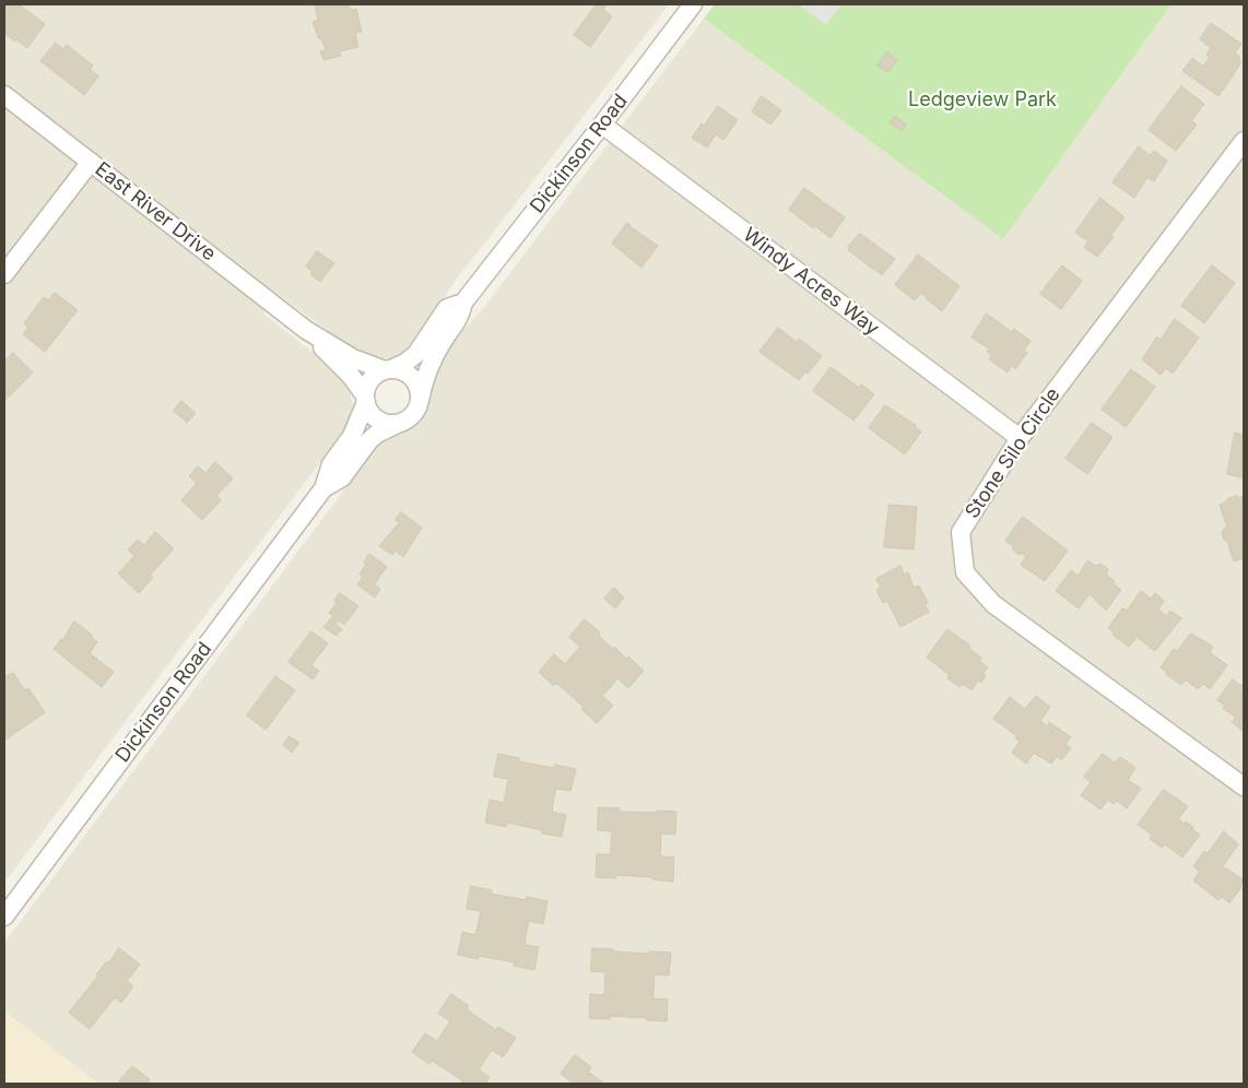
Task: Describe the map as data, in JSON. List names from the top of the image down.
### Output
{
  "streets": {
    "street": [
      "Dickinson Road",
      "East River Drive",
      "Windy Acres Way",
      "Stone Silo Circle"
    ]
  },
  "crossings": [
    ["Dickinson Road", "East River Drive"],
    ["Dickinson Road", "Windy Acres Way"],
    ["Windy Acres Way", "Stone Silo Circle"]
  ],
  "parks": ["Ledgeview Park"]
}
